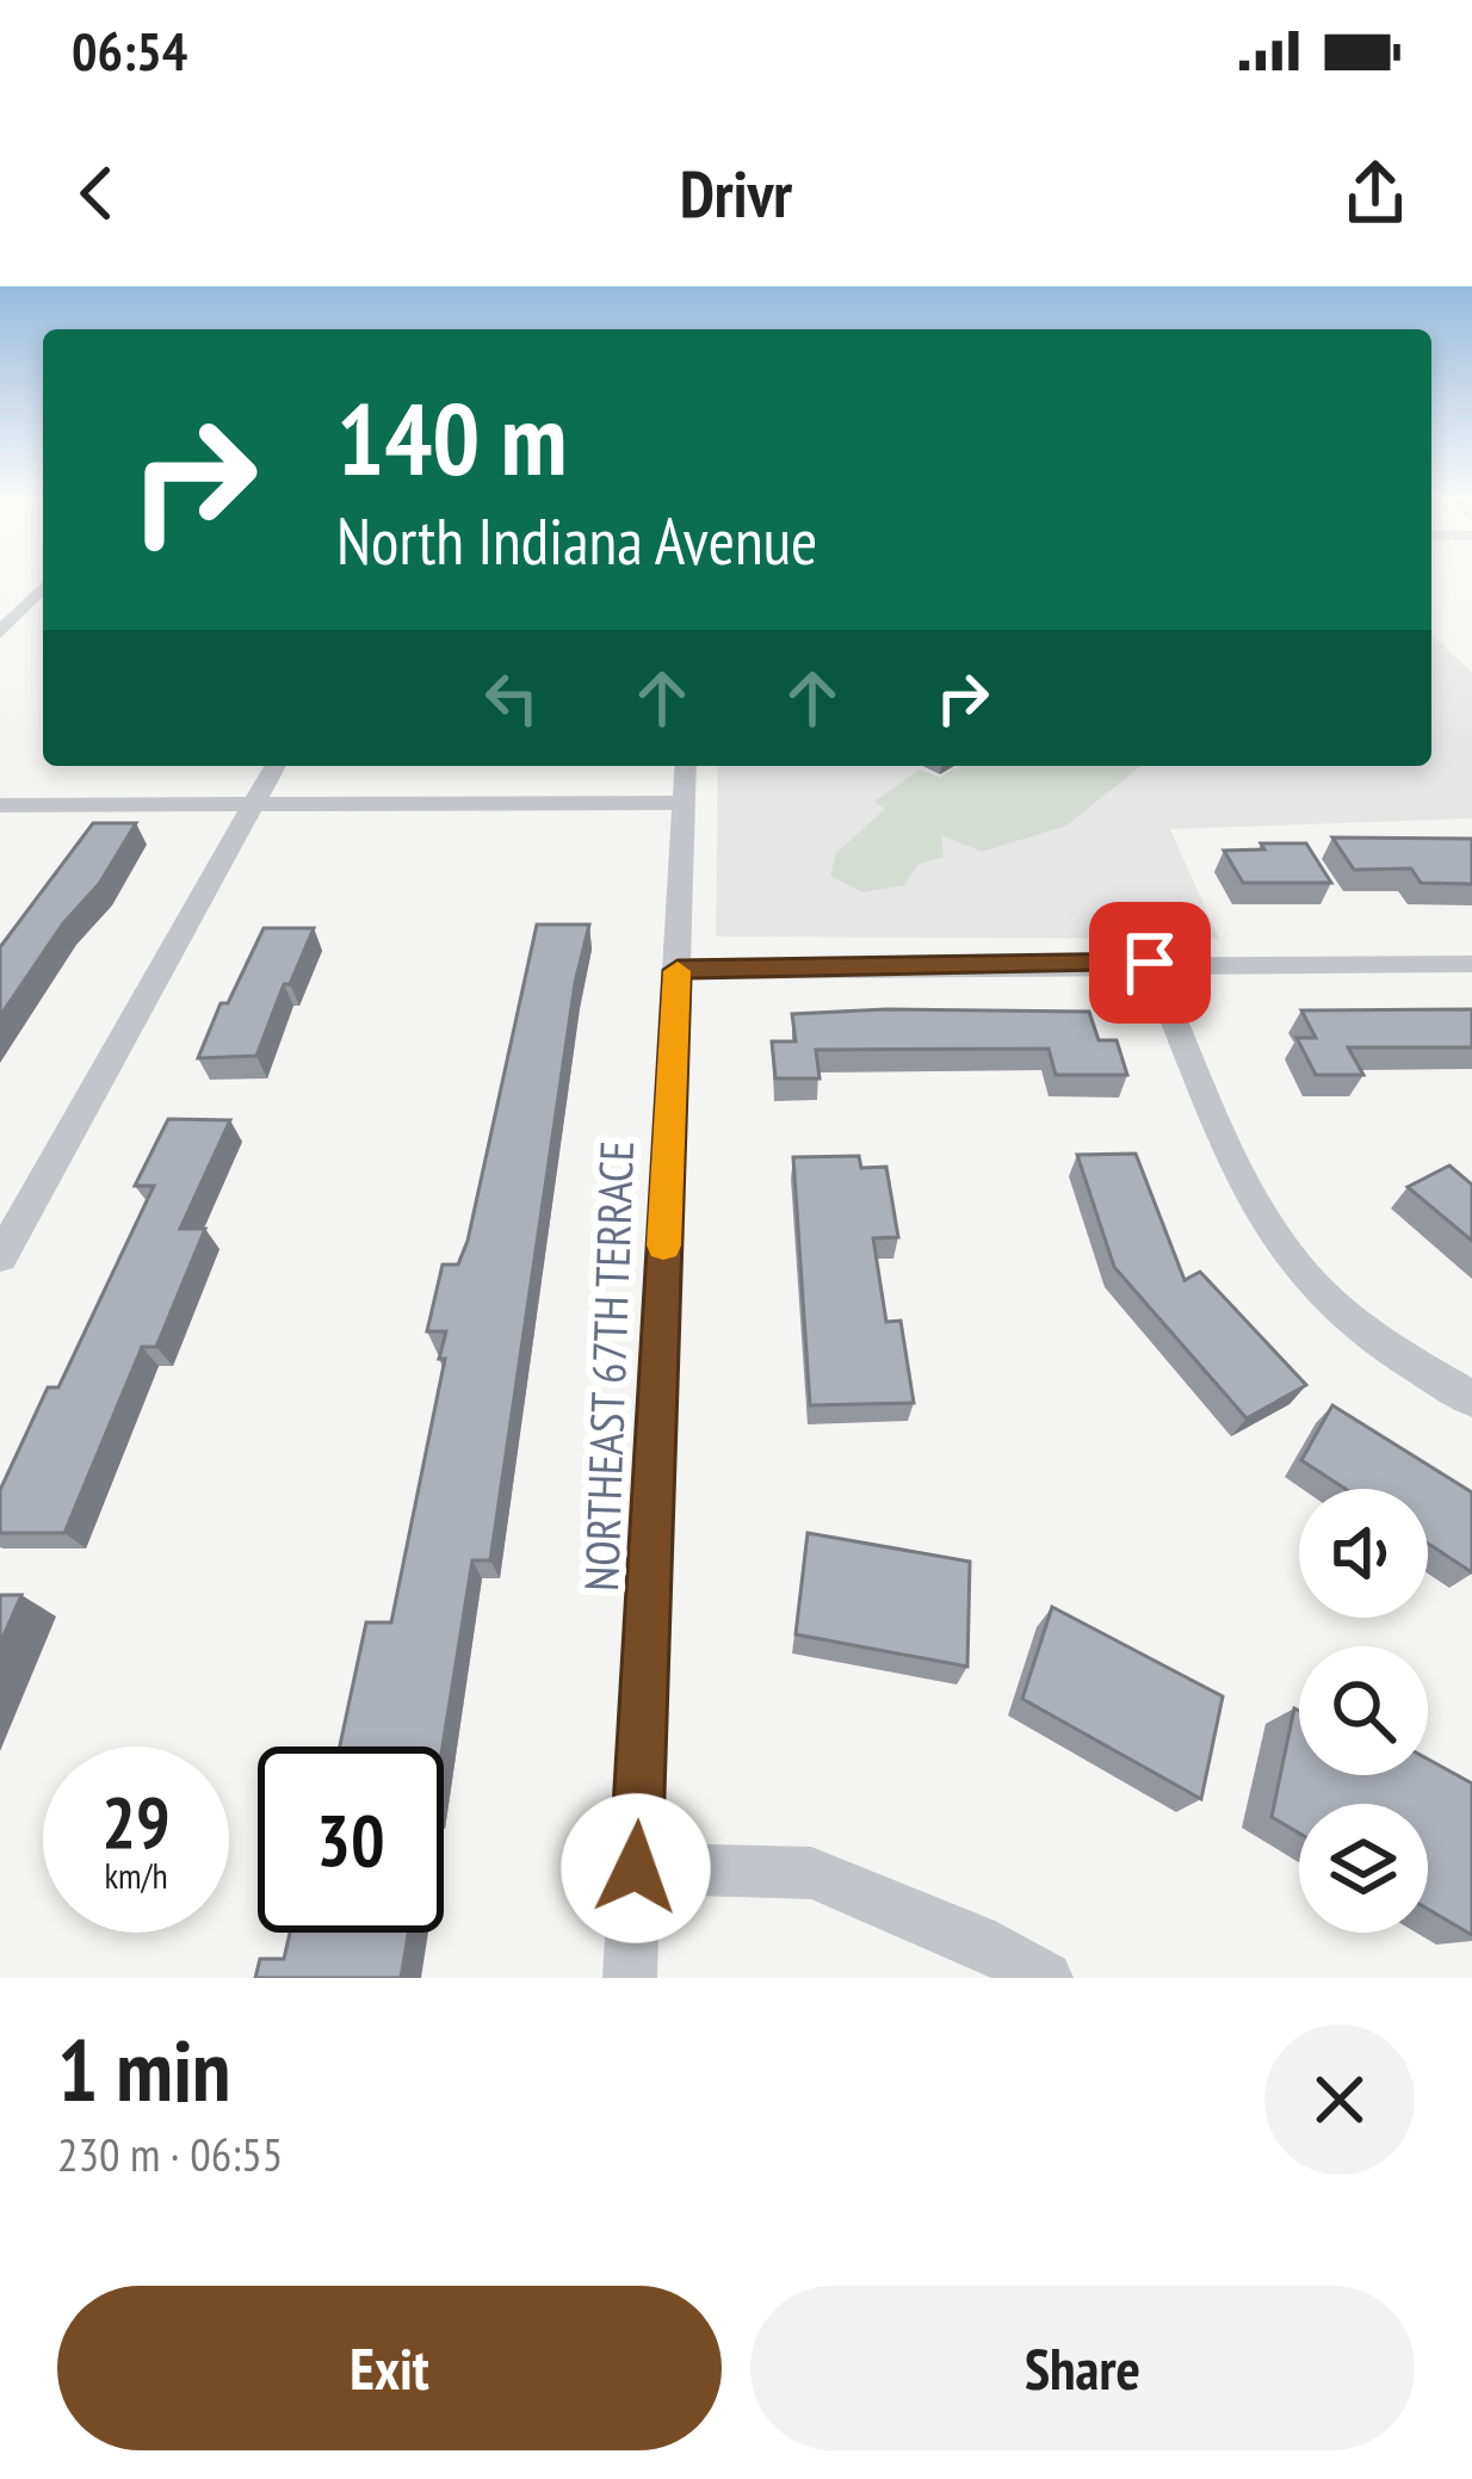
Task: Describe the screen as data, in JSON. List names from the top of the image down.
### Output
{
  "streets": {
    "street": ["NORTHEAST 67TH TERRACE"]
  },
  "page": {
    "status": "06:54",
    "header": "Drivr",
    "turn": ["140 m", "North Indiana Avenue"],
    "speed": "29 km/h",
    "limit": "30",
    "heading": ["1 min", "230 m · 06:55"],
    "buttons": ["Exit", "Share"]
  }
}
